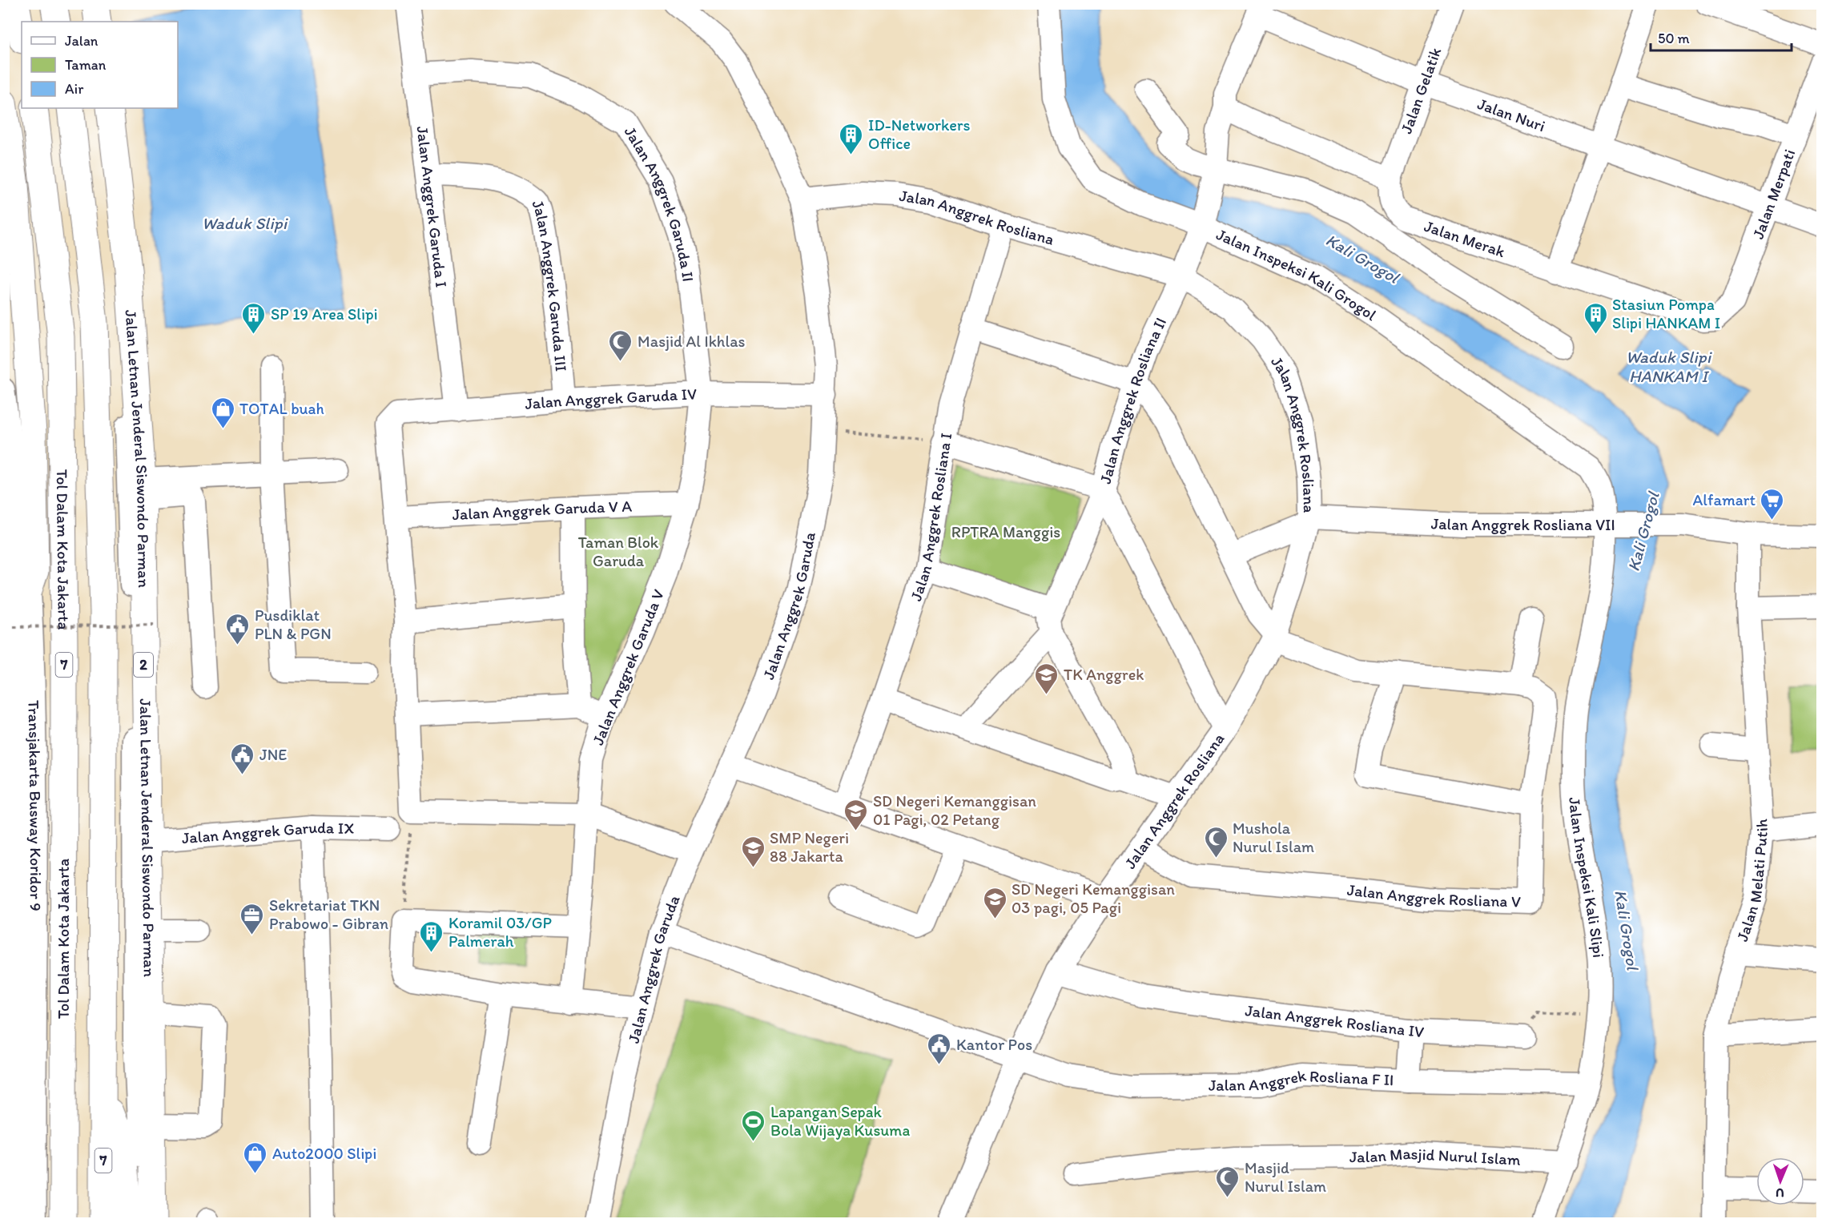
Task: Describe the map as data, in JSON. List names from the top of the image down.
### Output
{
  "streets": {
    "highway": [
      "Jalan Letnan Jenderal Siswondo Parman",
      "Tol Dalam Kota Jakarta",
      "7",
      "2"
    ],
    "street": [
      "Jalan Gelatik",
      "Jalan Nuri",
      "Jalan Merpati",
      "Jalan Anggrek Garuda II",
      "Jalan Anggrek Garuda I",
      "Jalan Anggrek Rosliana",
      "Jalan Merak",
      "Jalan Inspeksi Kali Grogol",
      "Jalan Anggrek Garuda III",
      "Jalan Anggrek Garuda IV",
      "Jalan Anggrek Rosliana II",
      "Jalan Anggrek Garuda V A",
      "Jalan Anggrek Rosliana I",
      "Jalan Anggrek Rosliana VII",
      "Jalan Anggrek Garuda",
      "Jalan Anggrek Garuda V",
      "Transjakarta Busway Koridor 9",
      "Jalan Anggrek Garuda IX",
      "Jalan Inspeksi Kali Slipi",
      "Jalan Melati Putih",
      "Jalan Anggrek Rosliana V",
      "Jalan Anggrek Rosliana IV",
      "Jalan Anggrek Rosliana F II",
      "Jalan Masjid Nurul Islam"
    ]
  },
  "crossings": [
    ["Jalan Gelatik", "Jalan Nuri"],
    ["Jalan Gelatik", "Jalan Merak"],
    ["Jalan Nuri", "Jalan Merpati"],
    ["Jalan Nuri", "Jalan Anggrek Rosliana II"],
    ["Jalan Merpati", "Jalan Merak"],
    ["Jalan Anggrek Garuda II", "Jalan Anggrek Garuda I"],
    ["Jalan Anggrek Garuda II", "Jalan Anggrek Garuda IV"],
    ["Jalan Anggrek Garuda II", "Jalan Anggrek Garuda V"],
    ["Jalan Anggrek Garuda I", "Jalan Anggrek Garuda III"],
    ["Jalan Anggrek Garuda I", "Jalan Anggrek Garuda IV"],
    ["Jalan Anggrek Rosliana", "Jalan Anggrek Rosliana II"],
    ["Jalan Anggrek Rosliana", "Jalan Anggrek Rosliana I"],
    ["Jalan Anggrek Rosliana", "Jalan Anggrek Rosliana VII"],
    ["Jalan Anggrek Rosliana", "Jalan Anggrek Garuda"],
    ["Jalan Anggrek Rosliana", "Jalan Anggrek Rosliana V"],
    ["Jalan Anggrek Rosliana", "Jalan Anggrek Rosliana IV"],
    ["Jalan Anggrek Rosliana", "Jalan Anggrek Rosliana F II"],
    ["Jalan Inspeksi Kali Grogol", "Jalan Anggrek Rosliana II"],
    ["Jalan Inspeksi Kali Grogol", "Jalan Anggrek Rosliana VII"],
    ["Jalan Inspeksi Kali Grogol", "Jalan Inspeksi Kali Slipi"],
    ["Jalan Anggrek Garuda III", "Jalan Anggrek Garuda IV"],
    ["Jalan Anggrek Garuda IV", "Jalan Anggrek Garuda V A"],
    ["Jalan Anggrek Garuda IV", "Jalan Anggrek Garuda"],
    ["Jalan Anggrek Garuda IV", "Jalan Anggrek Garuda V"],
    ["Jalan Letnan Jenderal Siswondo Parman", "Jalan Anggrek Garuda IX"],
    ["Jalan Anggrek Garuda V A", "Jalan Anggrek Garuda V"],
    ["Jalan Anggrek Rosliana VII", "Jalan Inspeksi Kali Slipi"],
    ["Jalan Anggrek Rosliana VII", "Jalan Melati Putih"],
    ["Jalan Anggrek Garuda", "Jalan Anggrek Rosliana F II"],
    ["Jalan Inspeksi Kali Slipi", "Jalan Anggrek Rosliana F II"],
    ["Jalan Inspeksi Kali Slipi", "Jalan Masjid Nurul Islam"]
  ],
  "water": ["Waduk Slipi", "Kali Grogol", "Waduk Slipi HANKAM I"],
  "parks": ["RPTRA Manggis", "Taman Blok Garuda"],
  "places": {
    "building": [
      "ID-Networkers Office",
      "SP 19 Area Slipi",
      "Stasiun Pompa Slipi HANKAM I",
      "Koramil 03/GP Palmerah"
    ],
    "mosque": ["Masjid Al Ikhlas", "Mushola Nurul Islam", "Masjid Nurul Islam"],
    "shop": ["TOTAL buah", "Auto2000 Slipi"],
    "supermarket": ["Alfamart"],
    "public building": ["Pusdiklat PLN & PGN", "JNE", "Kantor Pos"],
    "school or university": [
      "TK Anggrek",
      "SD Negeri Kemanggisan 01 Pagi, 02 Petang",
      "SMP Negeri 88 Jakarta",
      "SD Negeri Kemanggisan 03 pagi, 05 Pagi"
    ],
    "office": ["Sekretariat TKN Prabowo - Gibran"],
    "sports": ["Lapangan Sepak Bola Wijaya Kusuma"]
  },
  "legend": ["Jalan", "Taman", "Air"],
  "scale_bar": "50 m",
  "north": "bottom"
}
